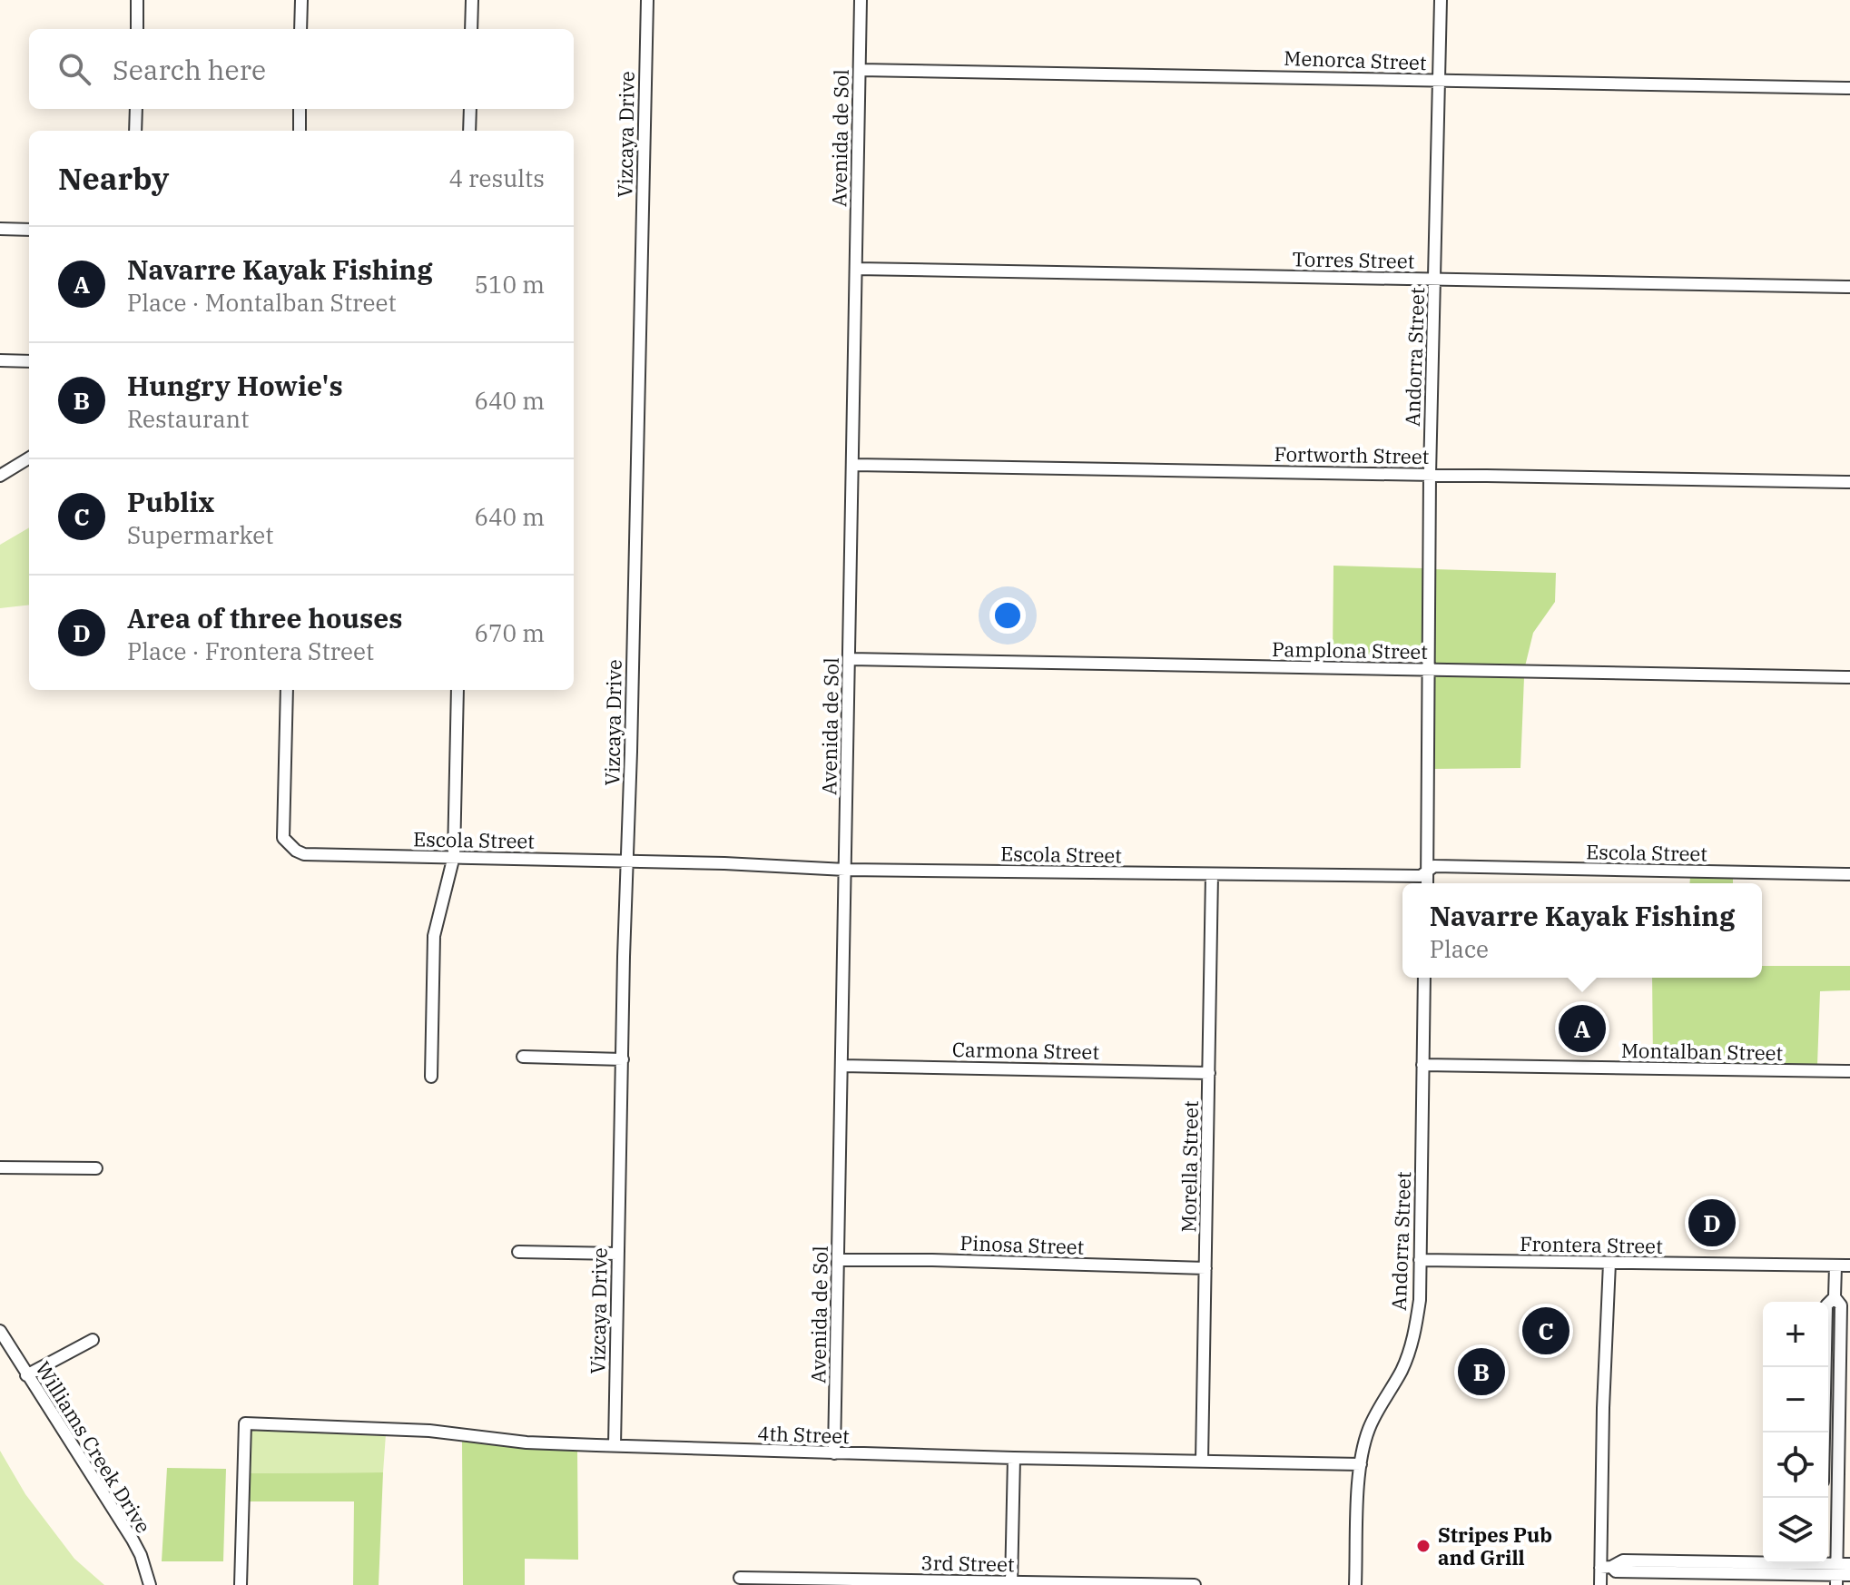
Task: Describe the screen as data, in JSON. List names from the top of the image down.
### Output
{
  "streets": {
    "street": [
      "Menorca Street",
      "Vizcaya Drive",
      "Avenida de Sol",
      "Torres Street",
      "Andorra Street",
      "Fortworth Street",
      "Pamplona Street",
      "Escola Street",
      "Carmona Street",
      "Montalban Street",
      "Morella Street",
      "Pinosa Street",
      "Frontera Street",
      "4th Street",
      "Williams Creek Drive",
      "3rd Street"
    ]
  },
  "crossings": [
    ["Menorca Street", "Avenida de Sol"],
    ["Menorca Street", "Andorra Street"],
    ["Vizcaya Drive", "Escola Street"],
    ["Vizcaya Drive", "4th Street"],
    ["Avenida de Sol", "Torres Street"],
    ["Avenida de Sol", "Fortworth Street"],
    ["Avenida de Sol", "Pamplona Street"],
    ["Avenida de Sol", "Escola Street"],
    ["Avenida de Sol", "Carmona Street"],
    ["Avenida de Sol", "Pinosa Street"],
    ["Avenida de Sol", "4th Street"],
    ["Torres Street", "Andorra Street"],
    ["Andorra Street", "Fortworth Street"],
    ["Andorra Street", "Pamplona Street"],
    ["Andorra Street", "Escola Street"],
    ["Andorra Street", "Montalban Street"],
    ["Andorra Street", "Frontera Street"],
    ["Andorra Street", "4th Street"],
    ["Escola Street", "Morella Street"],
    ["Carmona Street", "Morella Street"],
    ["Morella Street", "Pinosa Street"],
    ["Morella Street", "4th Street"]
  ],
  "places": ["Stripes Pub and Grill"],
  "page": {
    "search": "Search here",
    "heading": ["Nearby", "4 results"],
    "list": [
      {
        "mark": "A",
        "name": "Navarre Kayak Fishing",
        "note": "Place · Montalban Street",
        "value": "510 m"
      },
      {
        "mark": "B",
        "name": "Hungry Howie's",
        "note": "Restaurant",
        "value": "640 m"
      },
      {
        "mark": "C",
        "name": "Publix",
        "note": "Supermarket",
        "value": "640 m"
      },
      {
        "mark": "D",
        "name": "Area of three houses",
        "note": "Place · Frontera Street",
        "value": "670 m"
      }
    ],
    "popup": ["Navarre Kayak Fishing", "Place"],
    "pins": [
      "A",
      "D",
      "C",
      "B"
    ],
    "map_buttons": ["+", "−"]
  }
}
